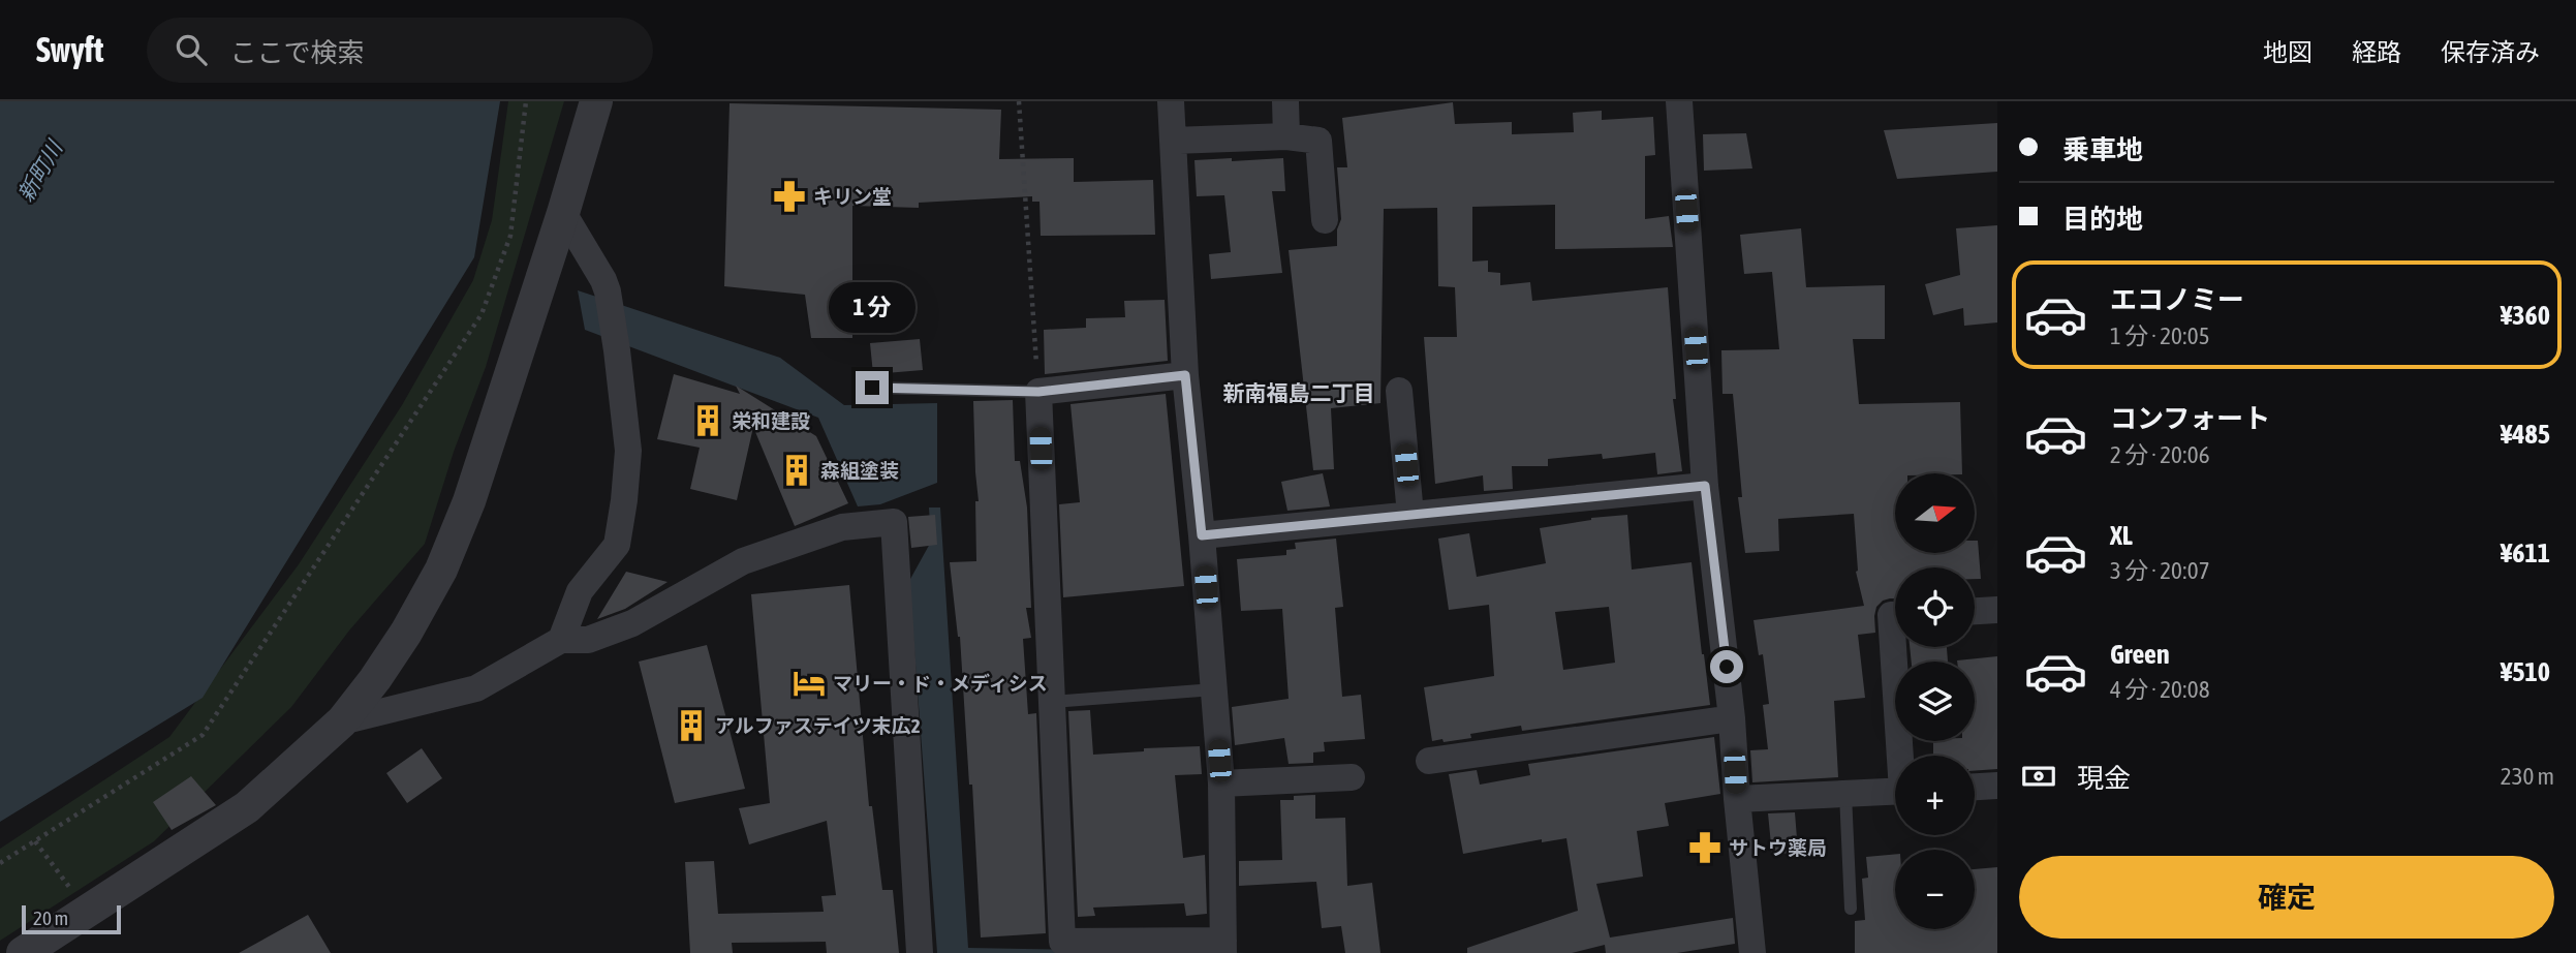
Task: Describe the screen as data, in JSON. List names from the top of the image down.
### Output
{
  "districts": ["新南福島二丁目"],
  "water": ["新町川"],
  "places": {
    "pharmacy": ["キリン堂", "サトウ薬局"],
    "building": ["栄和建設", "森組塗装", "アルファステイツ末広2"],
    "hotel": ["マリー・ド・メディシス"]
  },
  "scale_bar": "20 m",
  "north": "right",
  "page": {
    "header": "Swyft",
    "search": "ここで検索",
    "nav": ["地図", "経路", "保存済み"],
    "banner": ["乗車地", "目的地"],
    "list": [
      {
        "name": "エコノミー",
        "note": "1 分 · 20:05",
        "value": "¥360"
      },
      {
        "name": "コンフォート",
        "note": "2 分 · 20:06",
        "value": "¥485"
      },
      {
        "name": "XL",
        "note": "3 分 · 20:07",
        "value": "¥611"
      },
      {
        "name": "Green",
        "note": "4 分 · 20:08",
        "value": "¥510"
      }
    ],
    "bubble": "1 分",
    "map_buttons": ["+", "−"],
    "pay": ["現金", "230 m"],
    "buttons": "確定",
    "scale": "20 m"
  }
}
